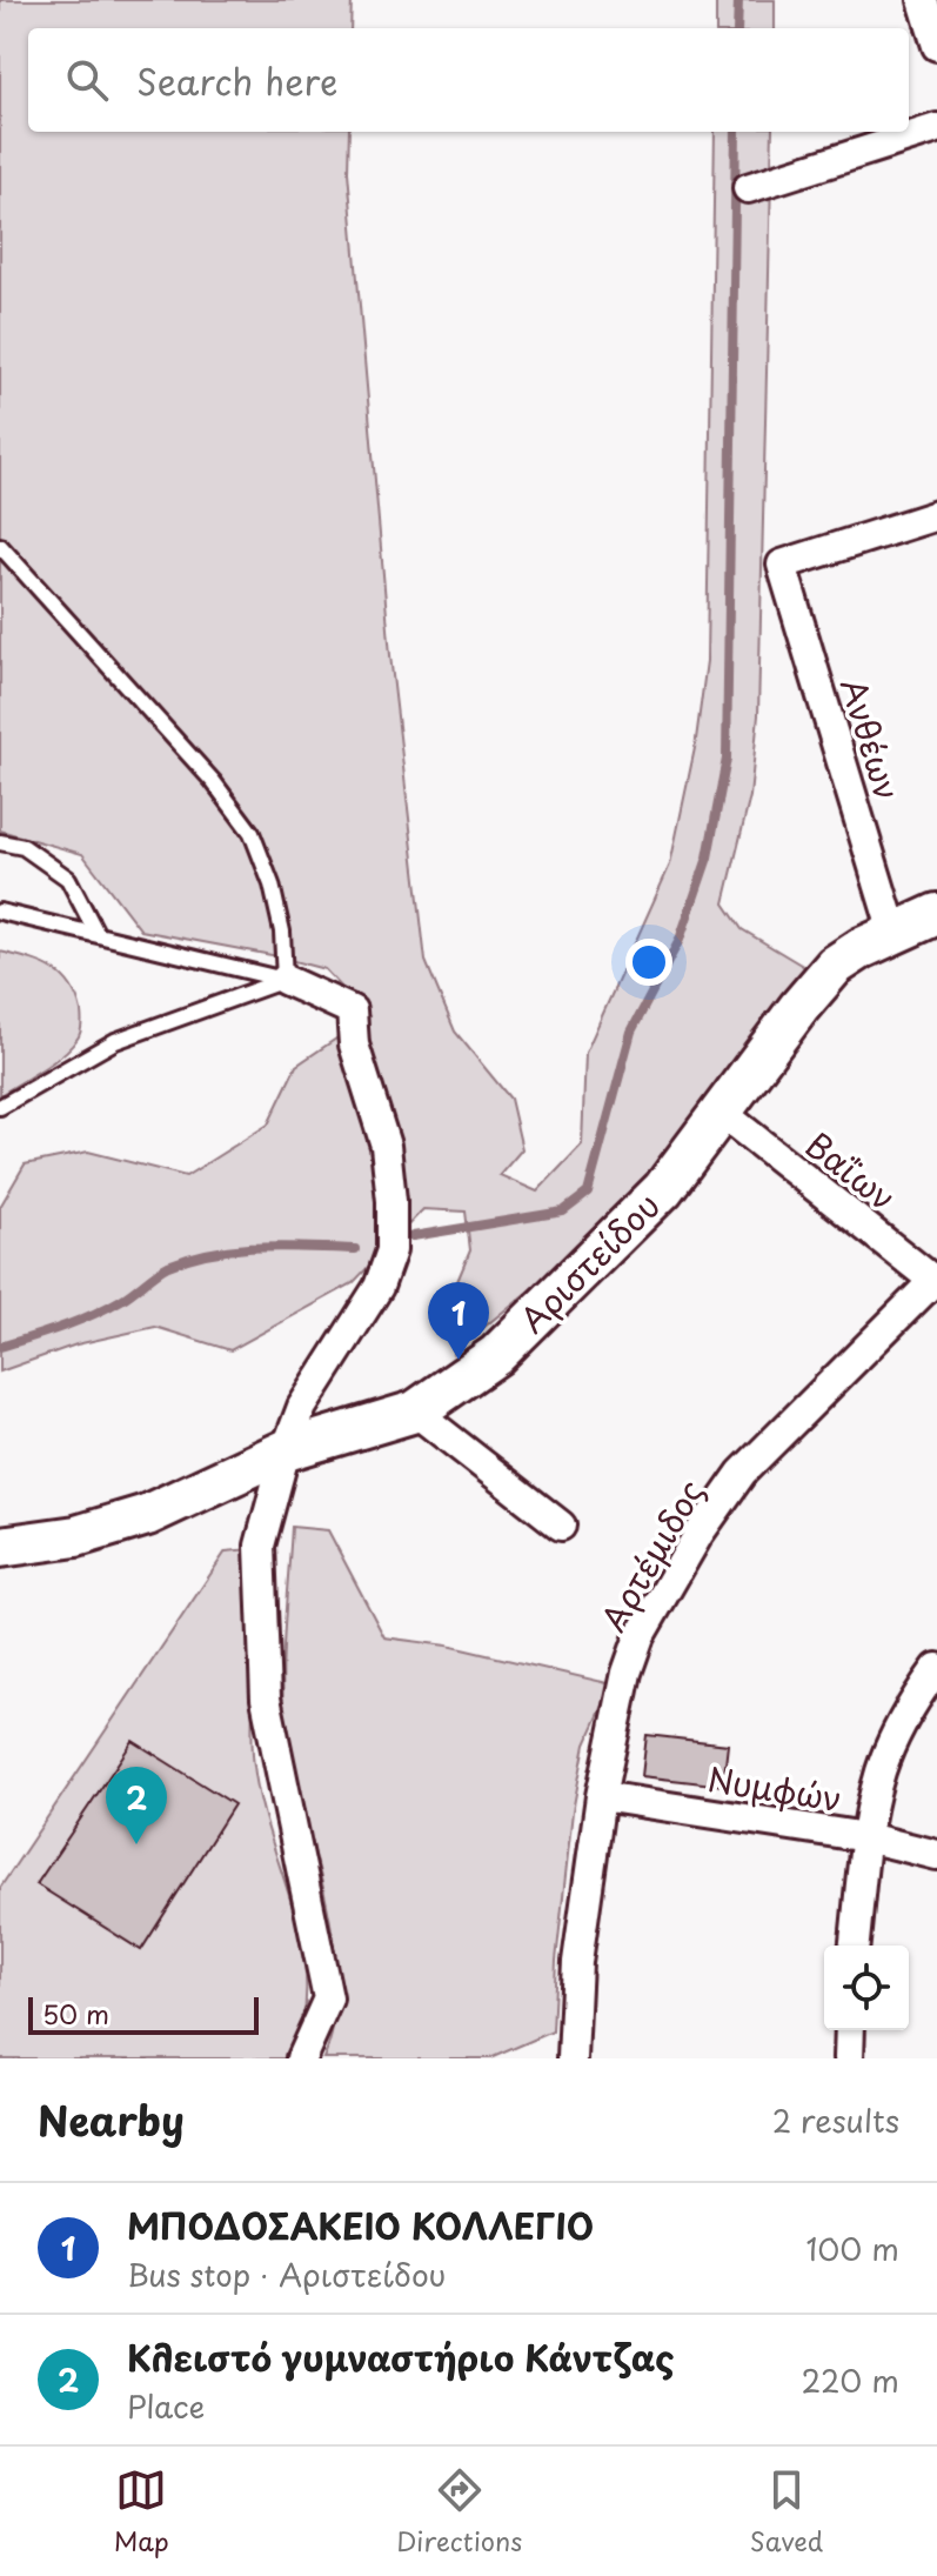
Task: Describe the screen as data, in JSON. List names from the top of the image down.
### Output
{
  "streets": {
    "street": [
      "Ανθέων",
      "Βαΐων",
      "Αριστείδου",
      "Αρτέμιδος",
      "Νυμφών"
    ]
  },
  "crossings": [
    ["Ανθέων", "Αριστείδου"],
    ["Βαΐων", "Αριστείδου"],
    ["Βαΐων", "Αρτέμιδος"],
    ["Αρτέμιδος", "Νυμφών"]
  ],
  "scale_bar": "50 m",
  "page": {
    "search": "Search here",
    "pins": ["1", "2"],
    "scale": "50 m",
    "heading": ["Nearby", "2 results"],
    "list": [
      {
        "mark": "1",
        "name": "ΜΠΟΔΟΣΑΚΕΙΟ ΚΟΛΛΕΓΙΟ",
        "note": "Bus stop · Αριστείδου",
        "value": "100 m"
      },
      {
        "mark": "2",
        "name": "Κλειστό γυμναστήριο Κάντζας",
        "note": "Place",
        "value": "220 m"
      }
    ],
    "nav": ["Map", "Directions", "Saved"]
  }
}
